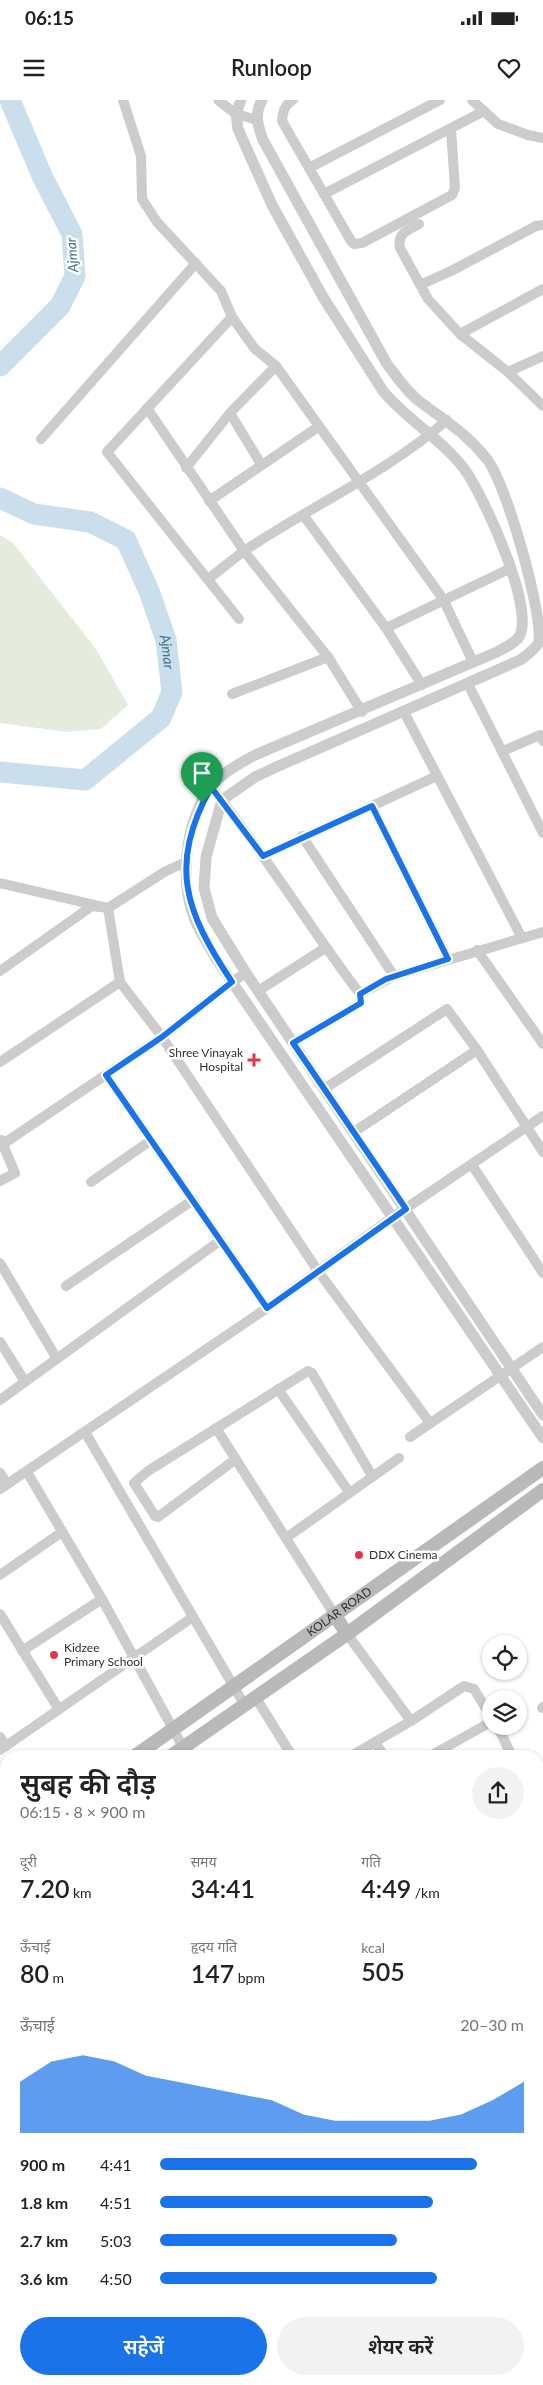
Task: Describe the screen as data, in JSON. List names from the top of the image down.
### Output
{
  "streets": {
    "main road": ["KOLAR ROAD"]
  },
  "water": ["Ajmar"],
  "places": {
    "health": ["Shree Vinayak Hospital"],
    "other": ["DDX Cinema", "Kidzee Primary School"]
  },
  "page": {
    "status": "06:15",
    "header": "Runloop",
    "heading": ["सुबह की दौड़", "06:15 · 8 × 900 m"],
    "stats": [
      ["दूरी", "7.20 km"],
      ["समय", "34:41"],
      ["गति", "4:49 /km"],
      ["ऊँचाई", "80 m"],
      ["हृदय गति", "147 bpm"],
      ["kcal", "505"]
    ],
    "chart": ["ऊँचाई", "20–30 m"],
    "list": [
      {
        "name": "900 m",
        "note": "4:41"
      },
      {
        "name": "1.8 km",
        "note": "4:51"
      },
      {
        "name": "2.7 km",
        "note": "5:03"
      },
      {
        "name": "3.6 km",
        "note": "4:50"
      }
    ],
    "buttons": ["सहेजें", "शेयर करें"]
  }
}
